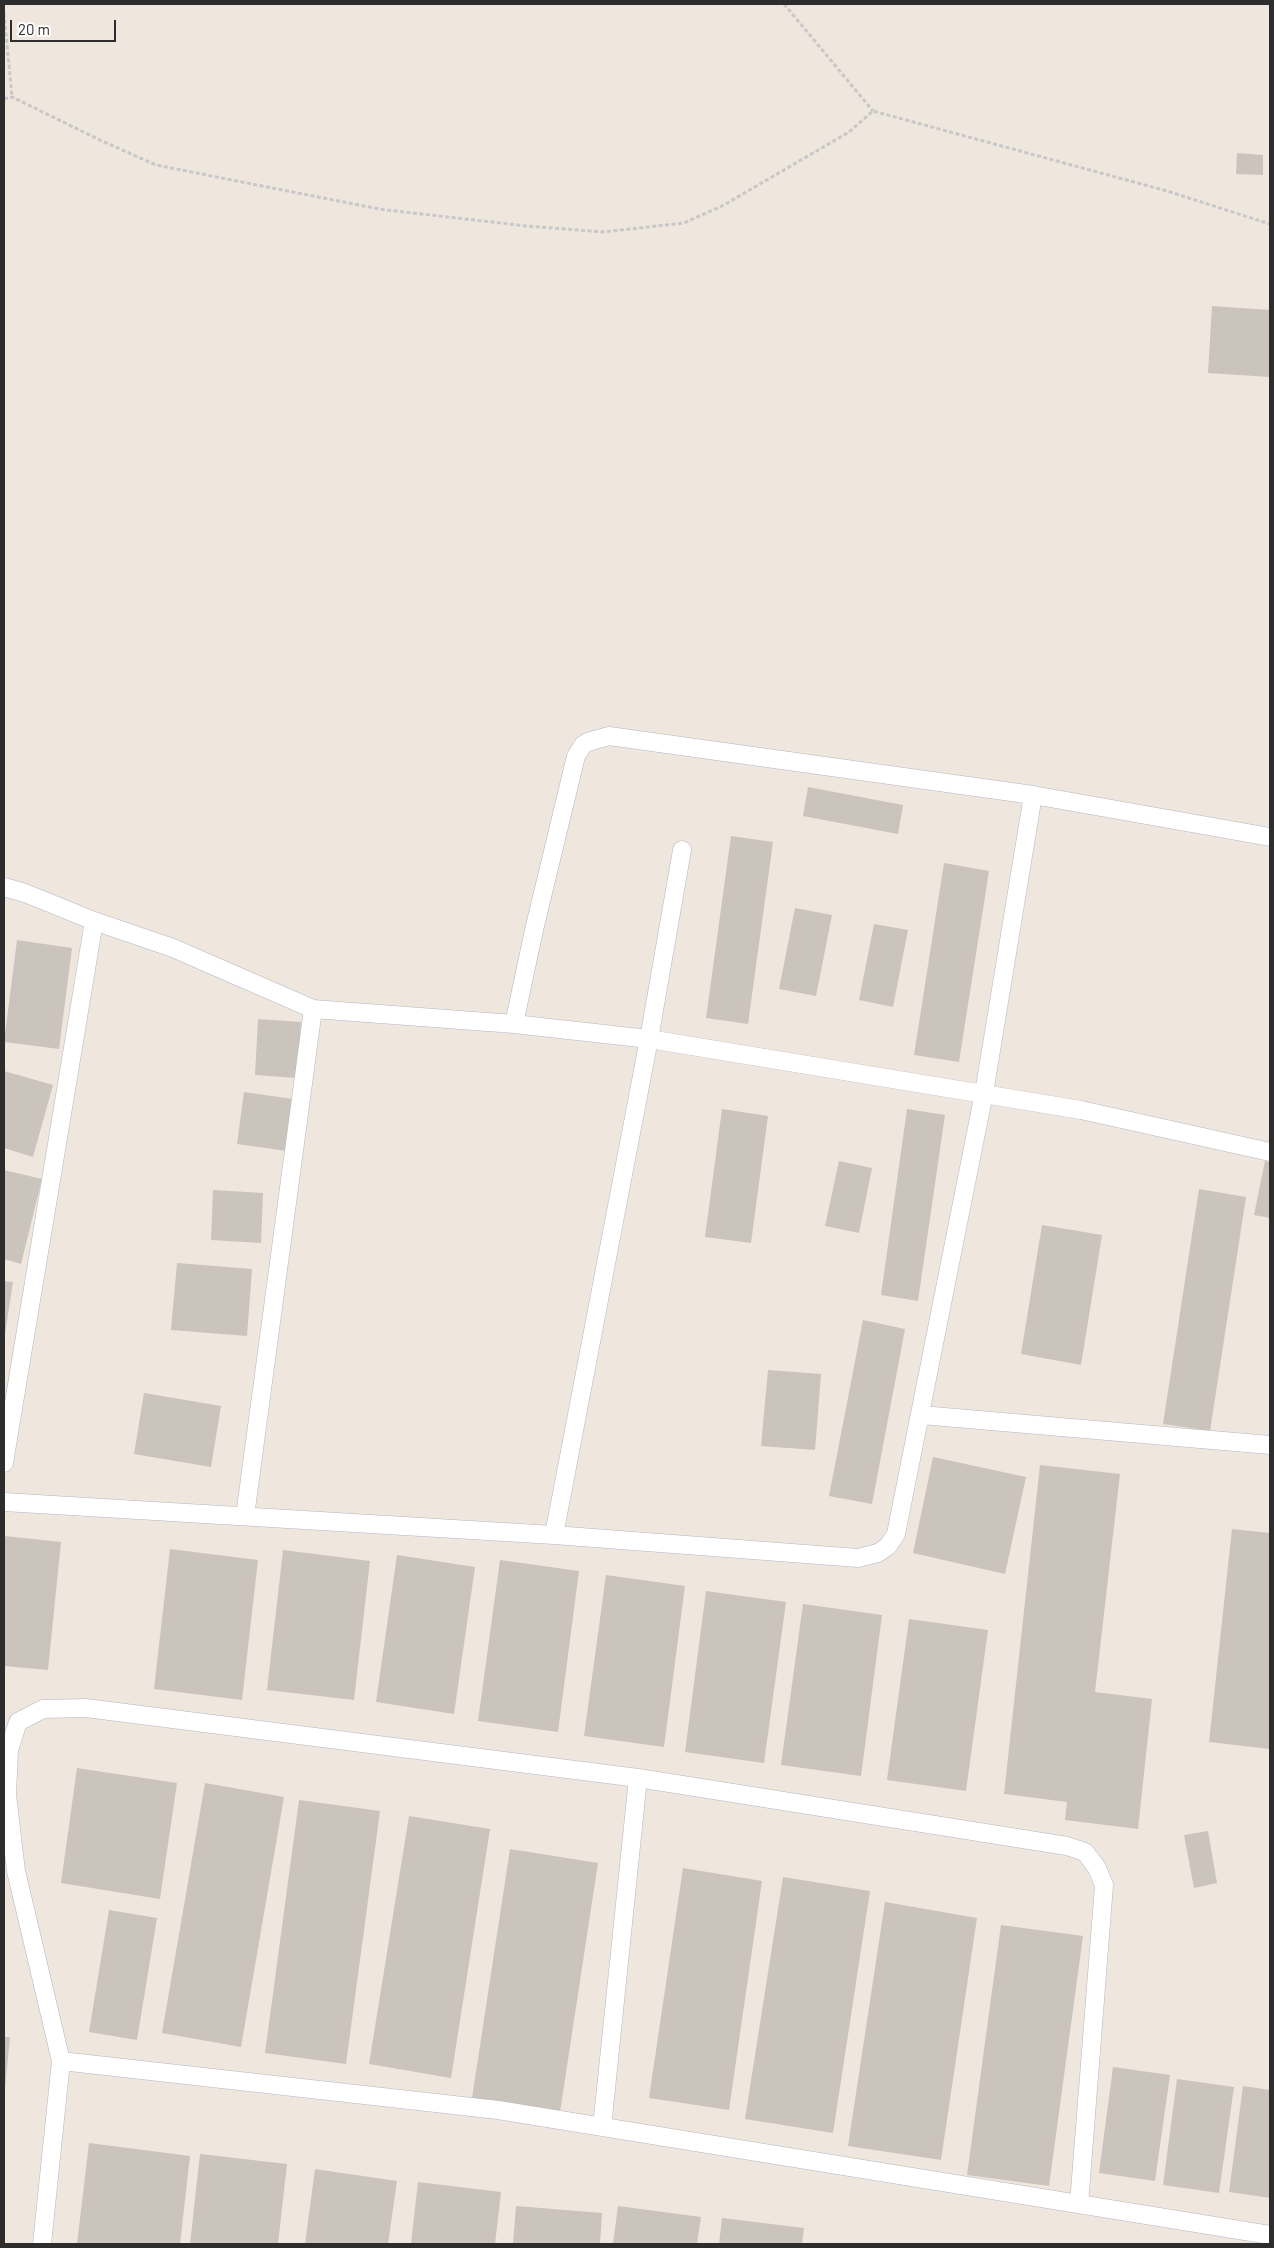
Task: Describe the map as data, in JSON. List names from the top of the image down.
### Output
{
  "scale_bar": "20 m"
}
